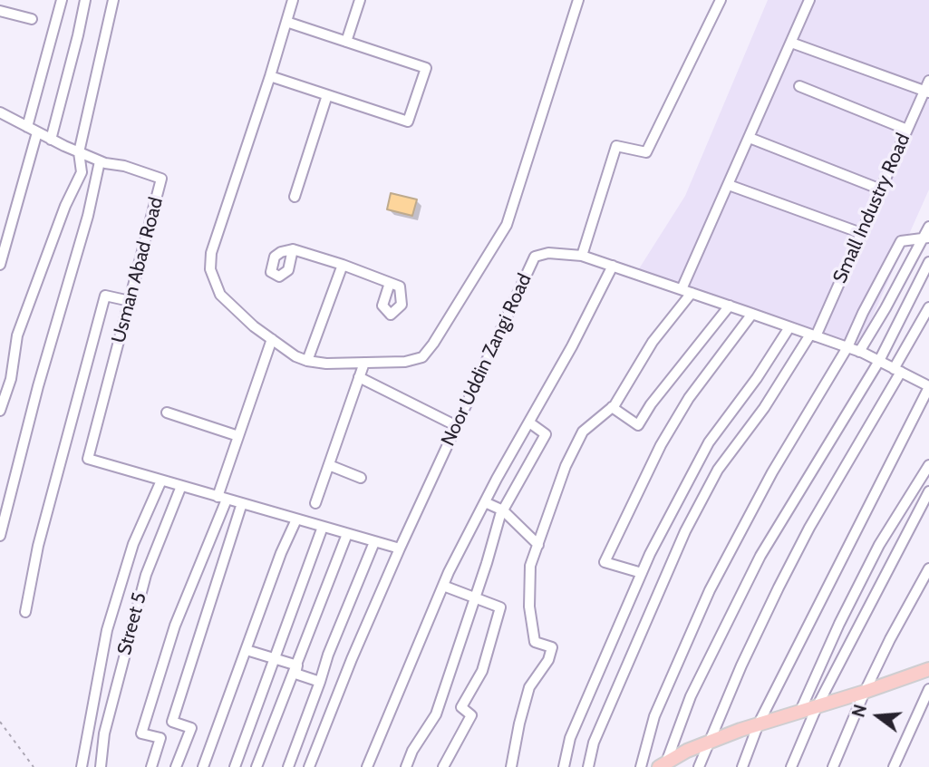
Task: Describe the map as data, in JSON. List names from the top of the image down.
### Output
{
  "streets": {
    "street": [
      "Small Industry Road",
      "Usman Abad Road",
      "Noor Uddin Zangi Road",
      "Street 5"
    ]
  },
  "crossings": [
    ["Small Industry Road", "Noor Uddin Zangi Road"]
  ],
  "north": "left"
}
